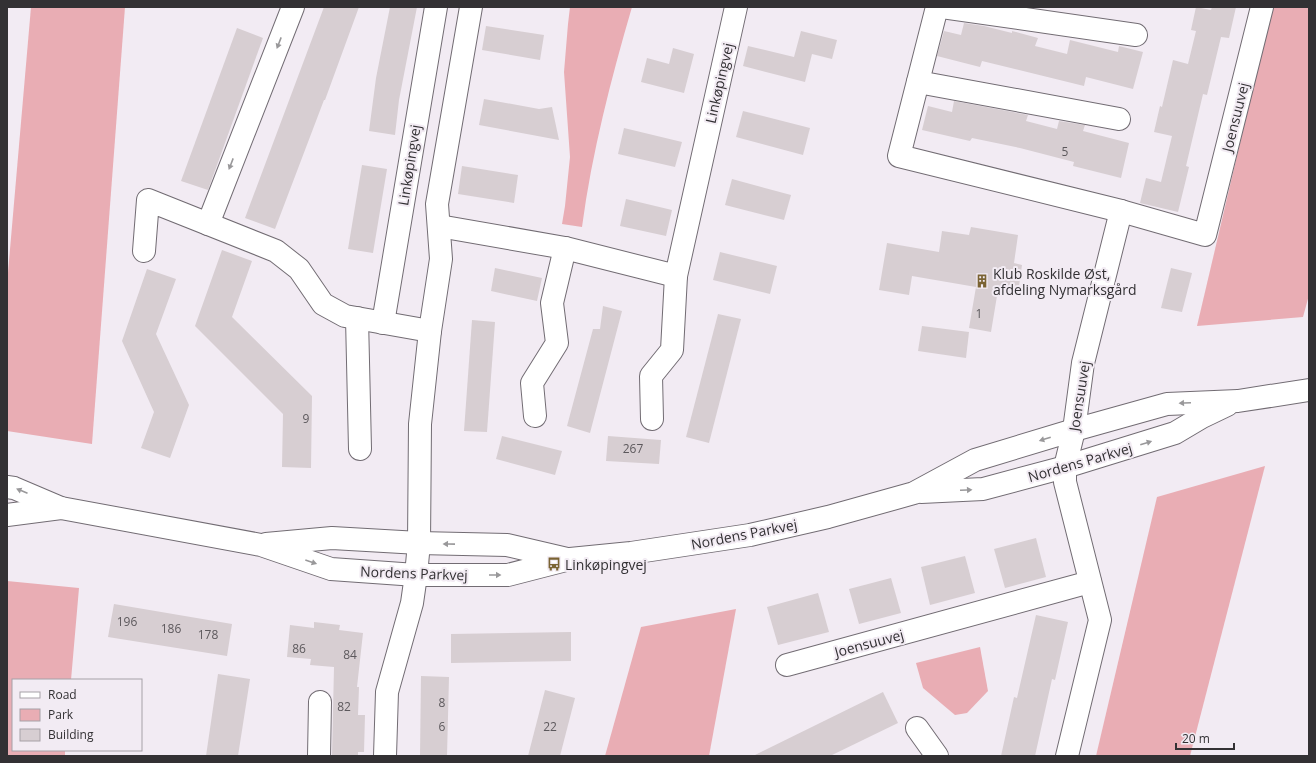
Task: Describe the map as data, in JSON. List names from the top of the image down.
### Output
{
  "streets": {
    "street": ["Linkøpingvej", "Joensuuvej", "Nordens Parkvej"]
  },
  "crossings": [
    ["Joensuuvej", "Nordens Parkvej"]
  ],
  "places": {
    "building": ["Klub Roskilde Øst, afdeling Nymarksgård"],
    "bus stop": ["Linkøpingvej"]
  },
  "house_numbers": [
    "5",
    "1",
    "9",
    "267",
    "196",
    "186",
    "178",
    "86",
    "84",
    "8",
    "82",
    "6",
    "22"
  ],
  "legend": ["Road", "Park", "Building"],
  "scale_bar": "20 m"
}
